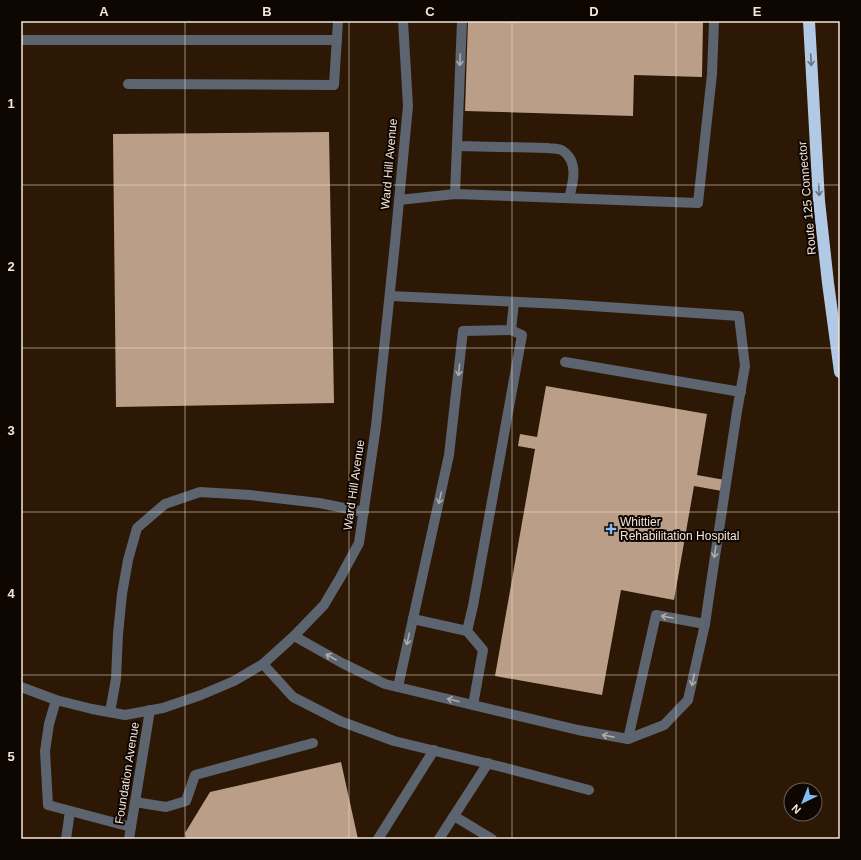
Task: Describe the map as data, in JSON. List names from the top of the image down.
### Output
{
  "streets": {
    "highway": ["Route 125 Connector"],
    "street": ["Ward Hill Avenue", "Foundation Avenue"]
  },
  "crossings": [
    ["Ward Hill Avenue", "Foundation Avenue"]
  ],
  "one_way": ["Route 125 Connector"],
  "places": {
    "health": ["Whittier Rehabilitation Hospital"]
  },
  "north": "bottom left",
  "grid": {
    "columns": [
      "A",
      "B",
      "C",
      "D",
      "E"
    ],
    "rows": [
      "1",
      "2",
      "3",
      "4",
      "5"
    ]
  }
}
